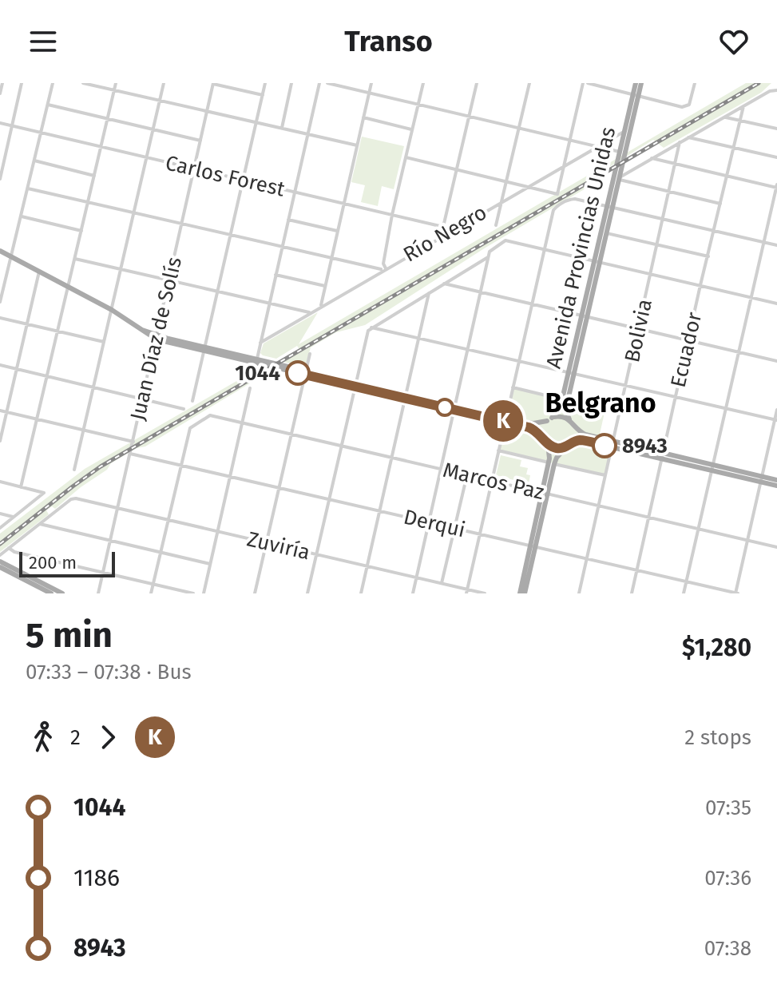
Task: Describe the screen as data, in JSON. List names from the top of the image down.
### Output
{
  "streets": {
    "main road": ["Avenida Provincias Unidas"],
    "street": [
      "Carlos Forest",
      "Río Negro",
      "Bolivia",
      "Juan Díaz de Solís",
      "Ecuador",
      "Marcos Paz",
      "Derqui",
      "Zuviría"
    ]
  },
  "crossings": [
    ["Carlos Forest", "Río Negro"],
    ["Carlos Forest", "Juan Díaz de Solís"],
    ["Río Negro", "Avenida Provincias Unidas"],
    ["Bolivia", "Marcos Paz"],
    ["Bolivia", "Derqui"],
    ["Juan Díaz de Solís", "Derqui"],
    ["Juan Díaz de Solís", "Zuviría"],
    ["Ecuador", "Marcos Paz"],
    ["Ecuador", "Derqui"],
    ["Marcos Paz", "Derqui"]
  ],
  "districts": ["Belgrano"],
  "places": ["1044", "8943"],
  "lines": ["bus line K"],
  "scale_bar": "200 m",
  "page": {
    "header": "Transo",
    "on_map": "K",
    "scale": "200 m",
    "heading": ["5 min", "07:33 – 07:38 · Bus", "$1,280"],
    "legs": ["2", "K", "2 stops"],
    "list": [
      {
        "name": "1044",
        "value": "07:35"
      },
      {
        "name": "1186",
        "value": "07:36"
      },
      {
        "name": "8943",
        "value": "07:38"
      }
    ]
  }
}
